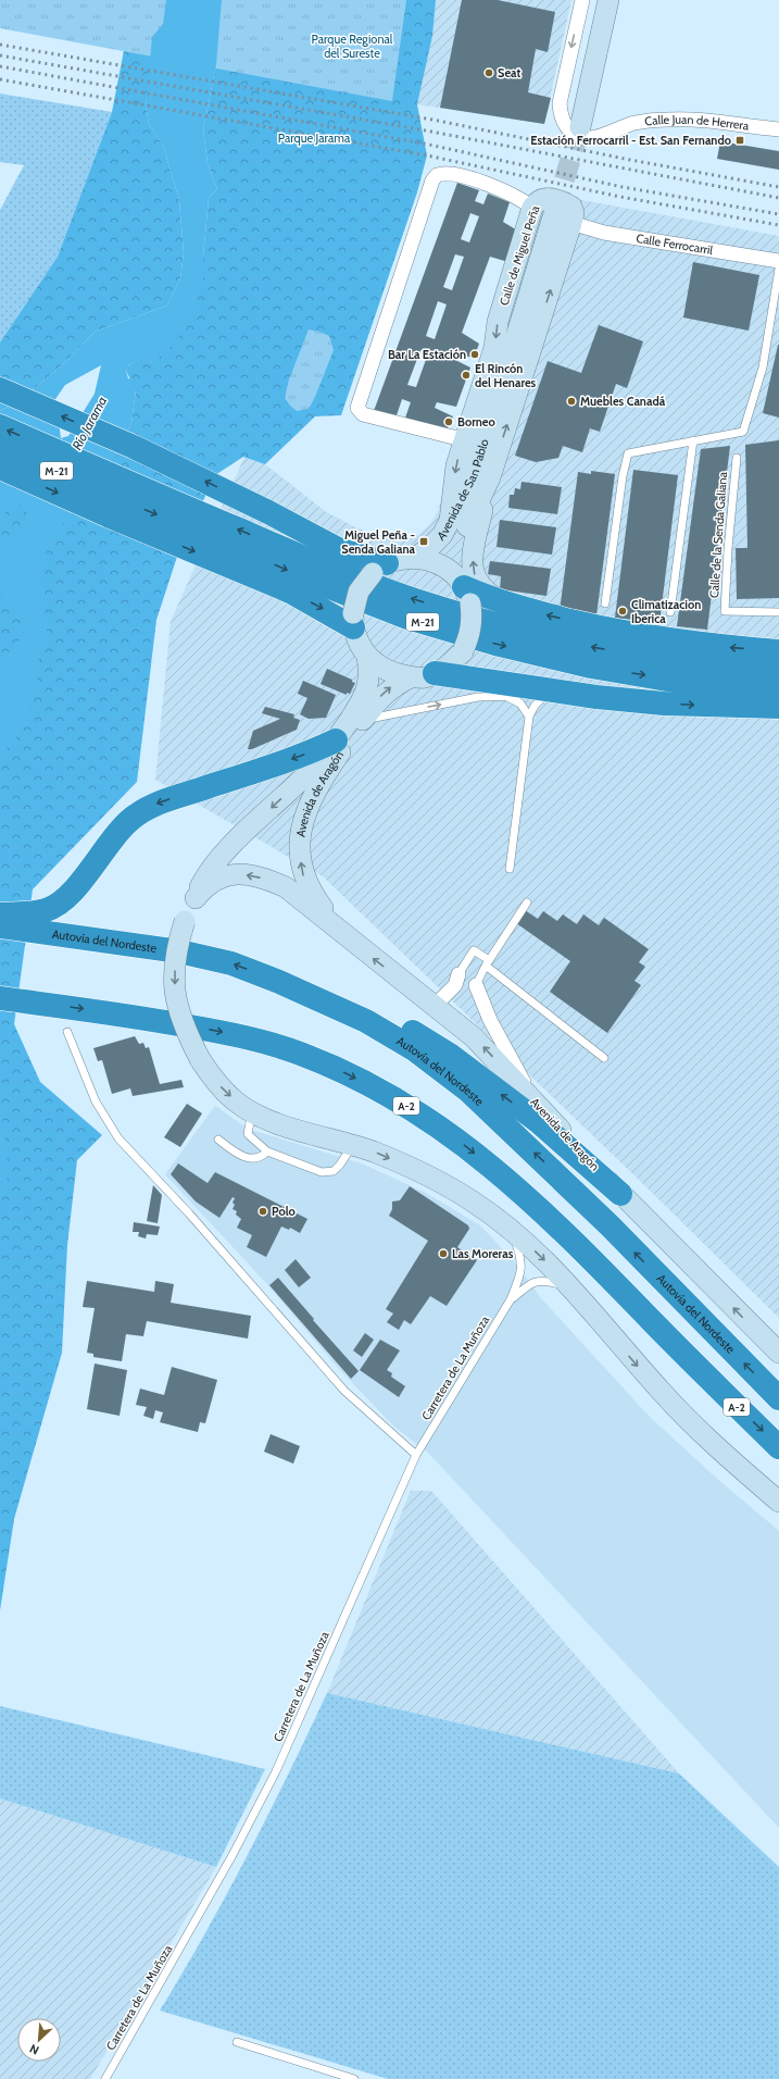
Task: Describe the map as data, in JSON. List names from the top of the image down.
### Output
{
  "streets": {
    "highway": ["M-21", "Autovía del Nordeste", "A-2"],
    "street": [
      "Calle Juan de Herrera",
      "Calle Ferrocarril",
      "Calle de Miguel Peña",
      "Avenida de San Pablo",
      "Avenida de Aragón"
    ],
    "lane": ["Calle de la Senda Galiana", "Carretera de La Muñoza"]
  },
  "crossings": [
    ["Calle Ferrocarril", "Calle de Miguel Peña"],
    ["Calle de Miguel Peña", "Avenida de San Pablo"],
    ["Avenida de San Pablo", "Avenida de Aragón"]
  ],
  "water": ["Río Jarama"],
  "parks": ["Parque Regional del Sureste", "Parque Jarama"],
  "places": {
    "other": [
      "Seat",
      "Bar La Estación",
      "El Rincón del Henares",
      "Muebles Canadá",
      "Borneo",
      "Climatizacion Iberica",
      "Polo",
      "Las Moreras"
    ],
    "transit": ["Estación Ferrocarril - Est. San Fernando", "Miguel Peña - Senda Galiana"]
  },
  "north": "bottom left"
}
